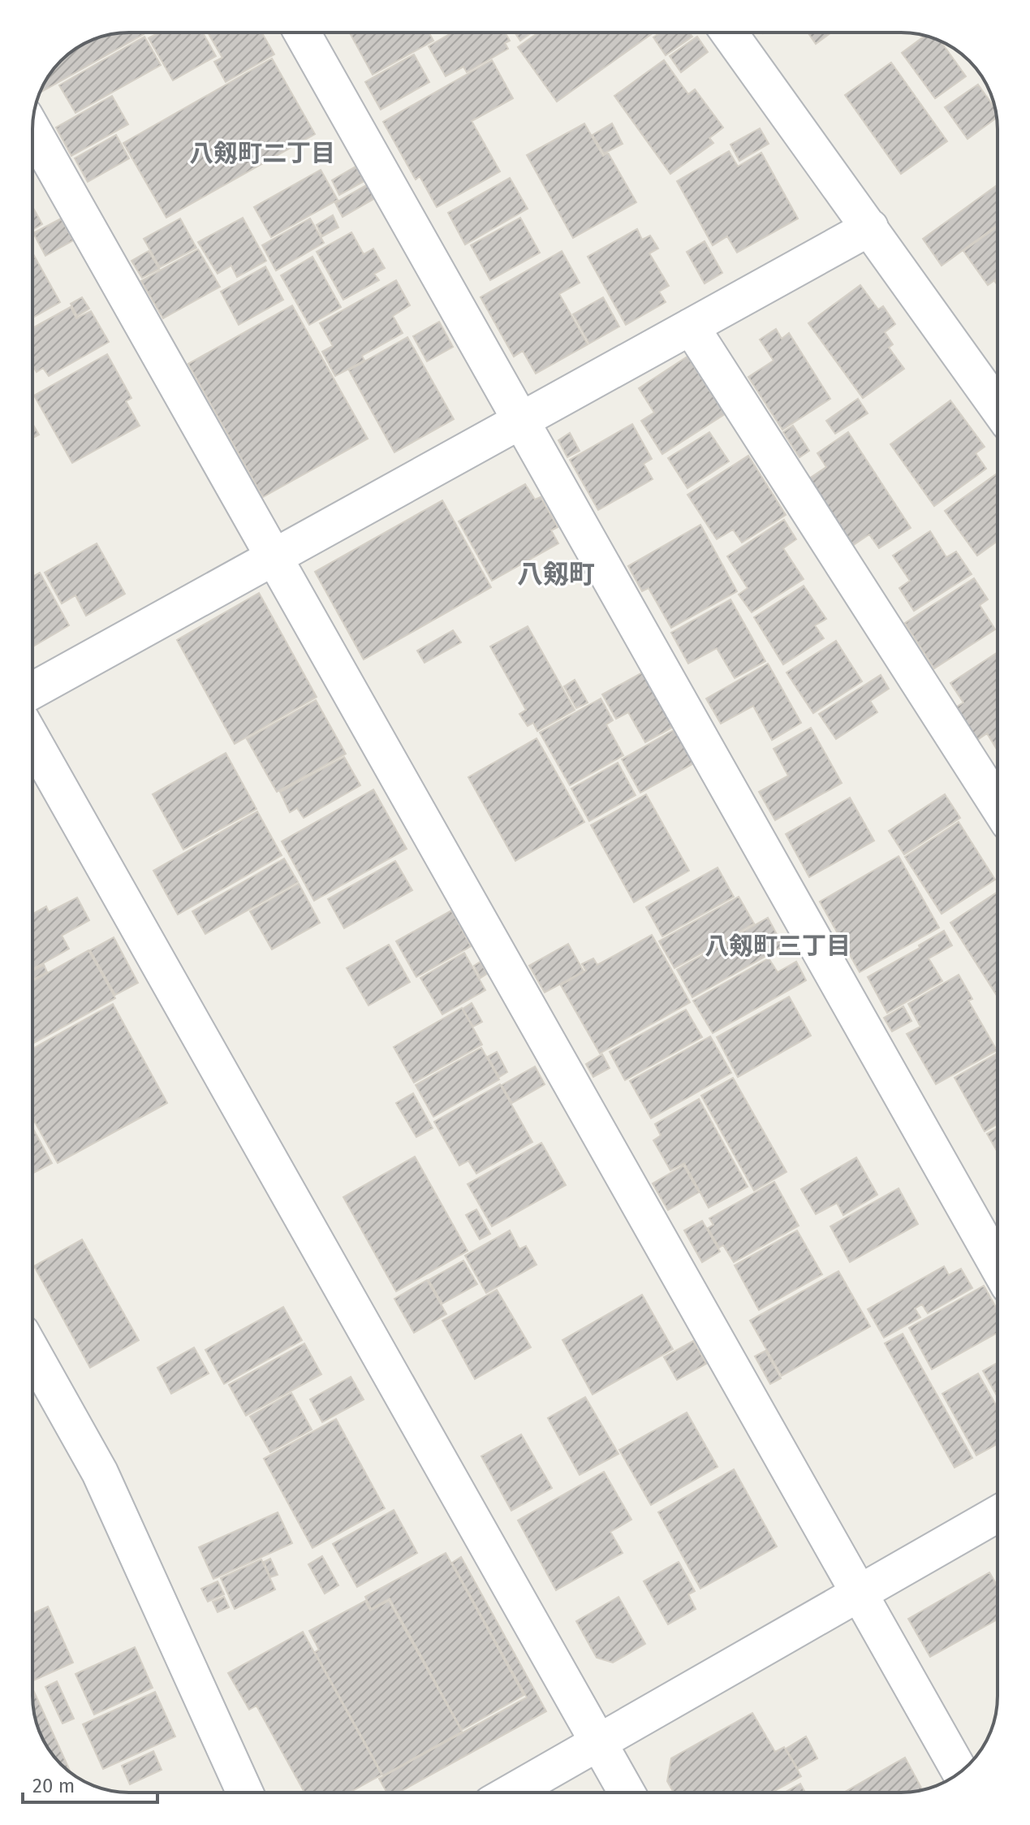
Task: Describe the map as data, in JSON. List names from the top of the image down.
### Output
{
  "districts": ["八剱町二丁目", "八剱町", "八剱町三丁目"],
  "scale_bar": "20 m"
}
